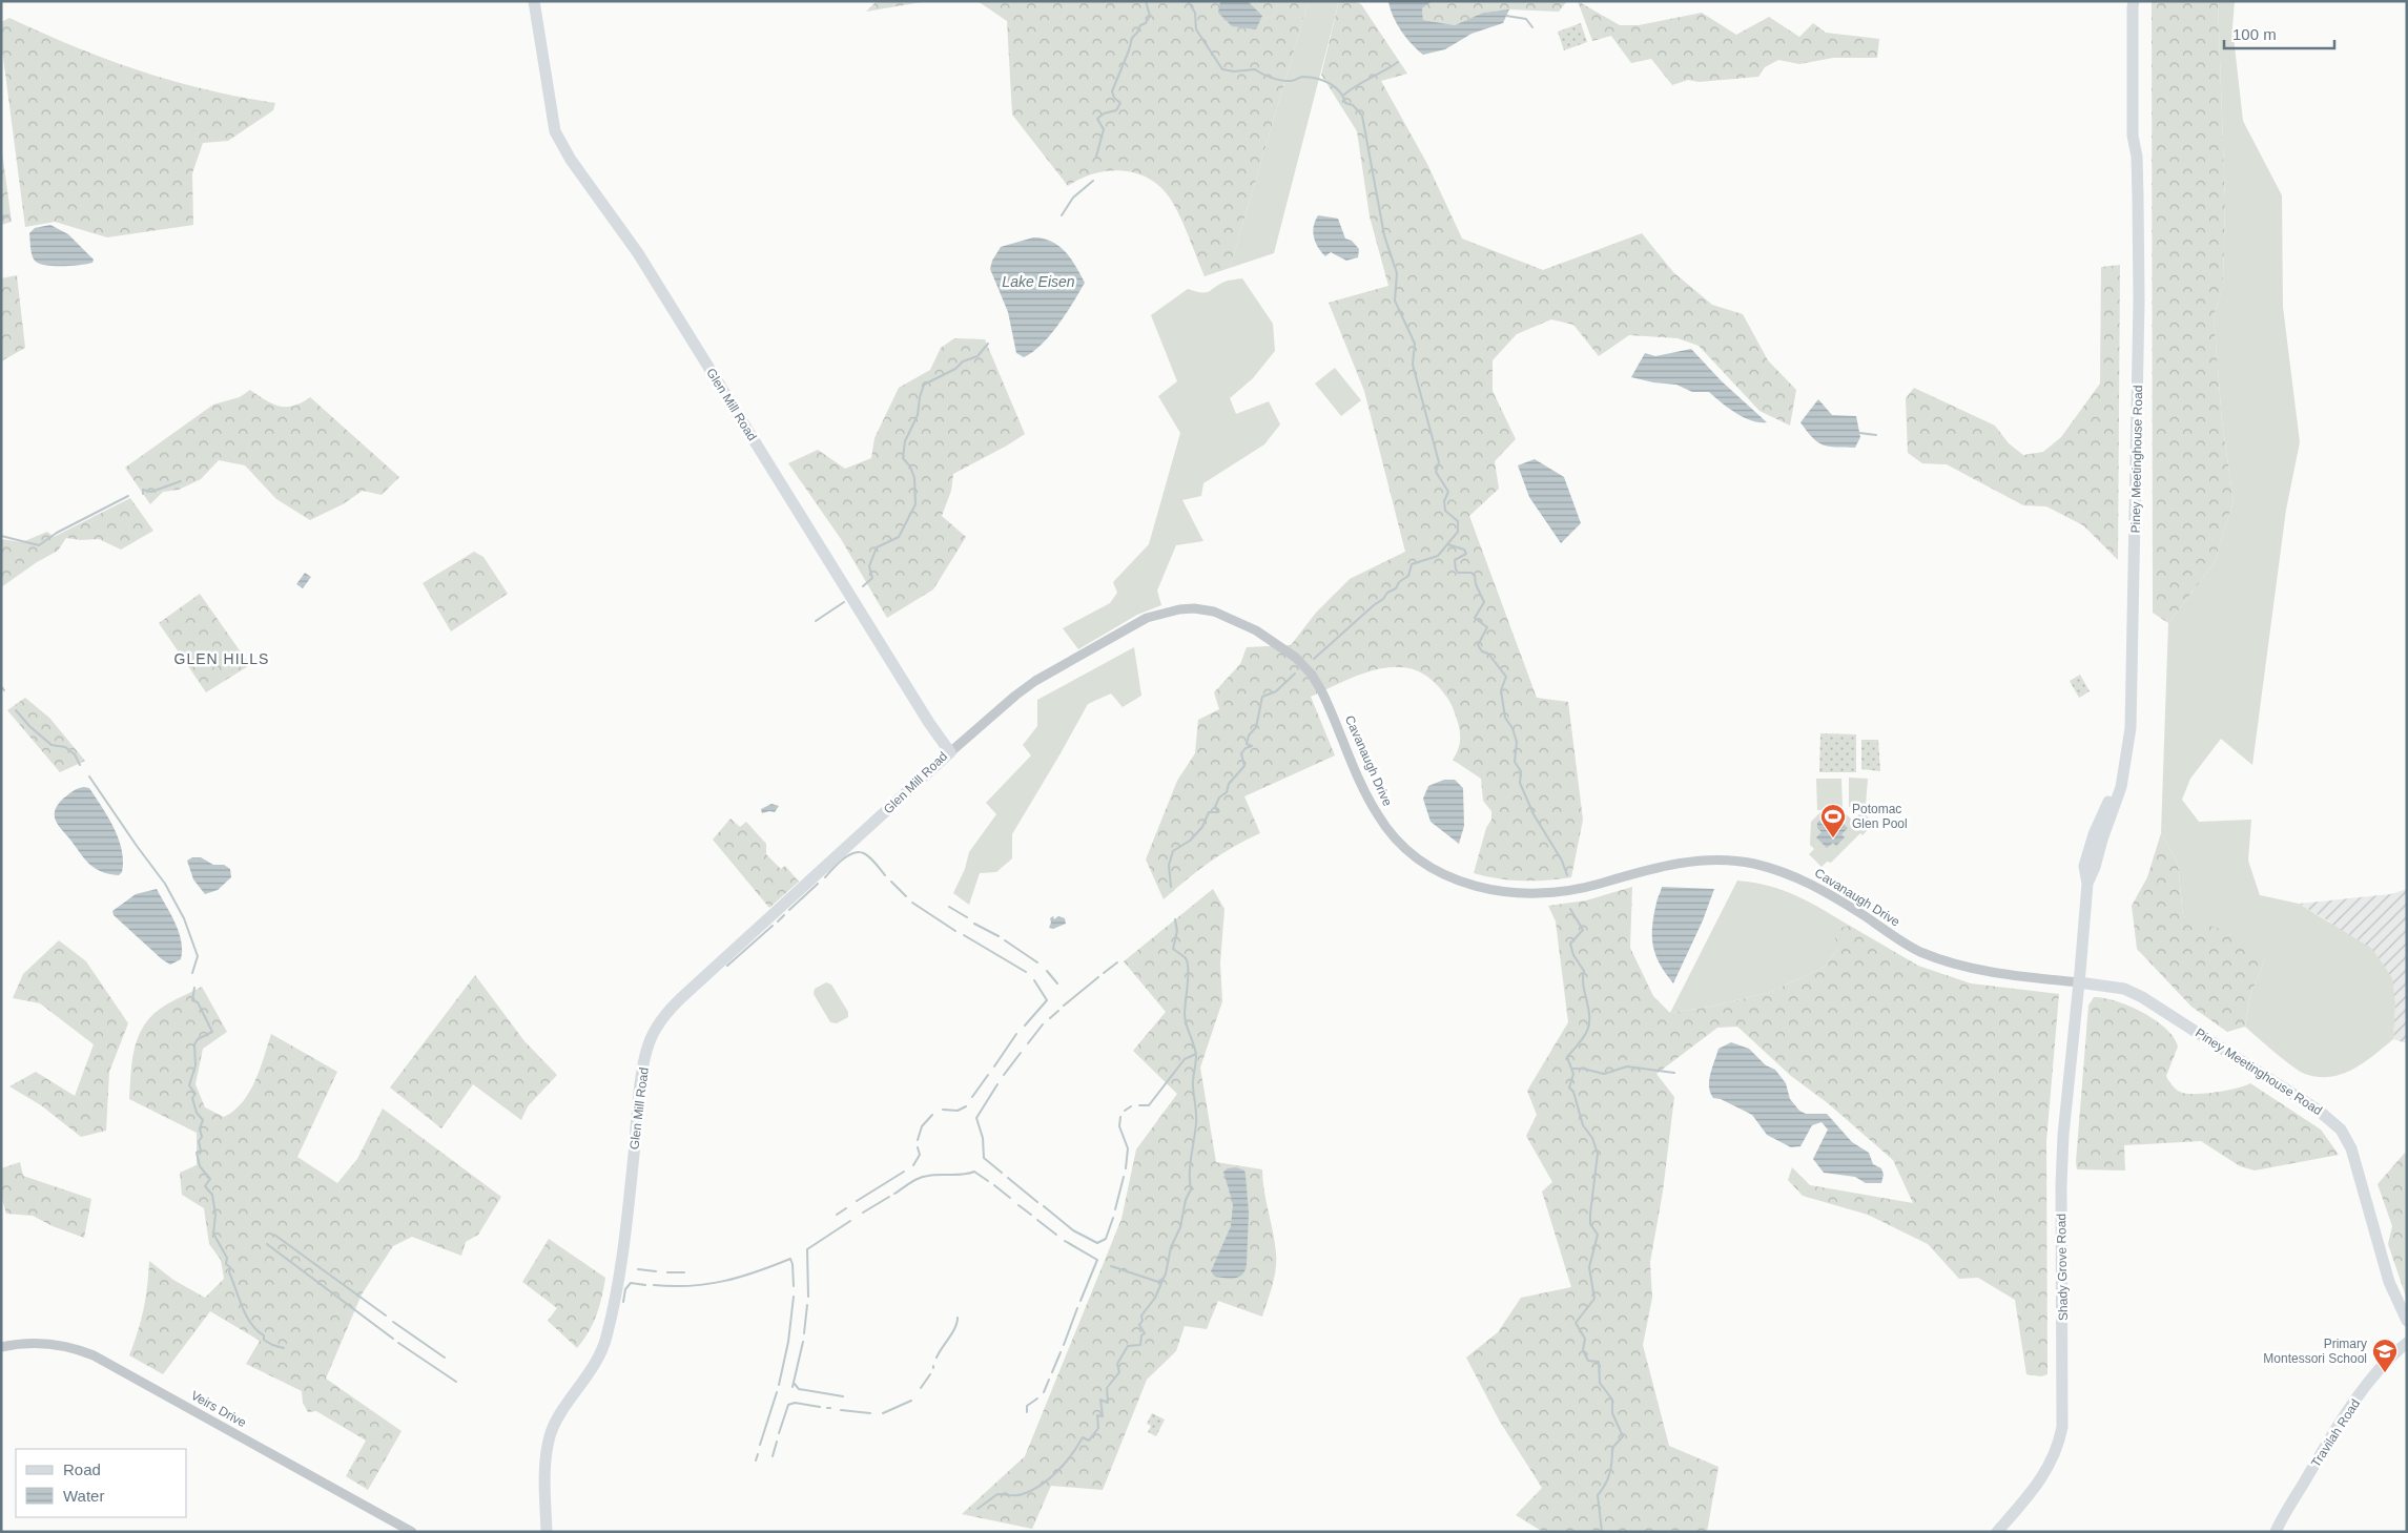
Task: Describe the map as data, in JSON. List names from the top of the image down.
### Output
{
  "streets": {
    "main road": [
      "Glen Mill Road",
      "Piney Meetinghouse Road",
      "Shady Grove Road",
      "Travilah Road"
    ],
    "street": ["Cavanaugh Drive", "Veirs Drive"]
  },
  "crossings": [
    ["Glen Mill Road", "Cavanaugh Drive"],
    ["Piney Meetinghouse Road", "Cavanaugh Drive"],
    ["Piney Meetinghouse Road", "Shady Grove Road"],
    ["Cavanaugh Drive", "Shady Grove Road"]
  ],
  "districts": ["GLEN HILLS"],
  "water": ["Lake Eisen"],
  "places": {
    "sports": ["Potomac Glen Pool"],
    "school or university": ["Primary Montessori School"]
  },
  "legend": ["Road", "Water"],
  "scale_bar": "100 m"
}
